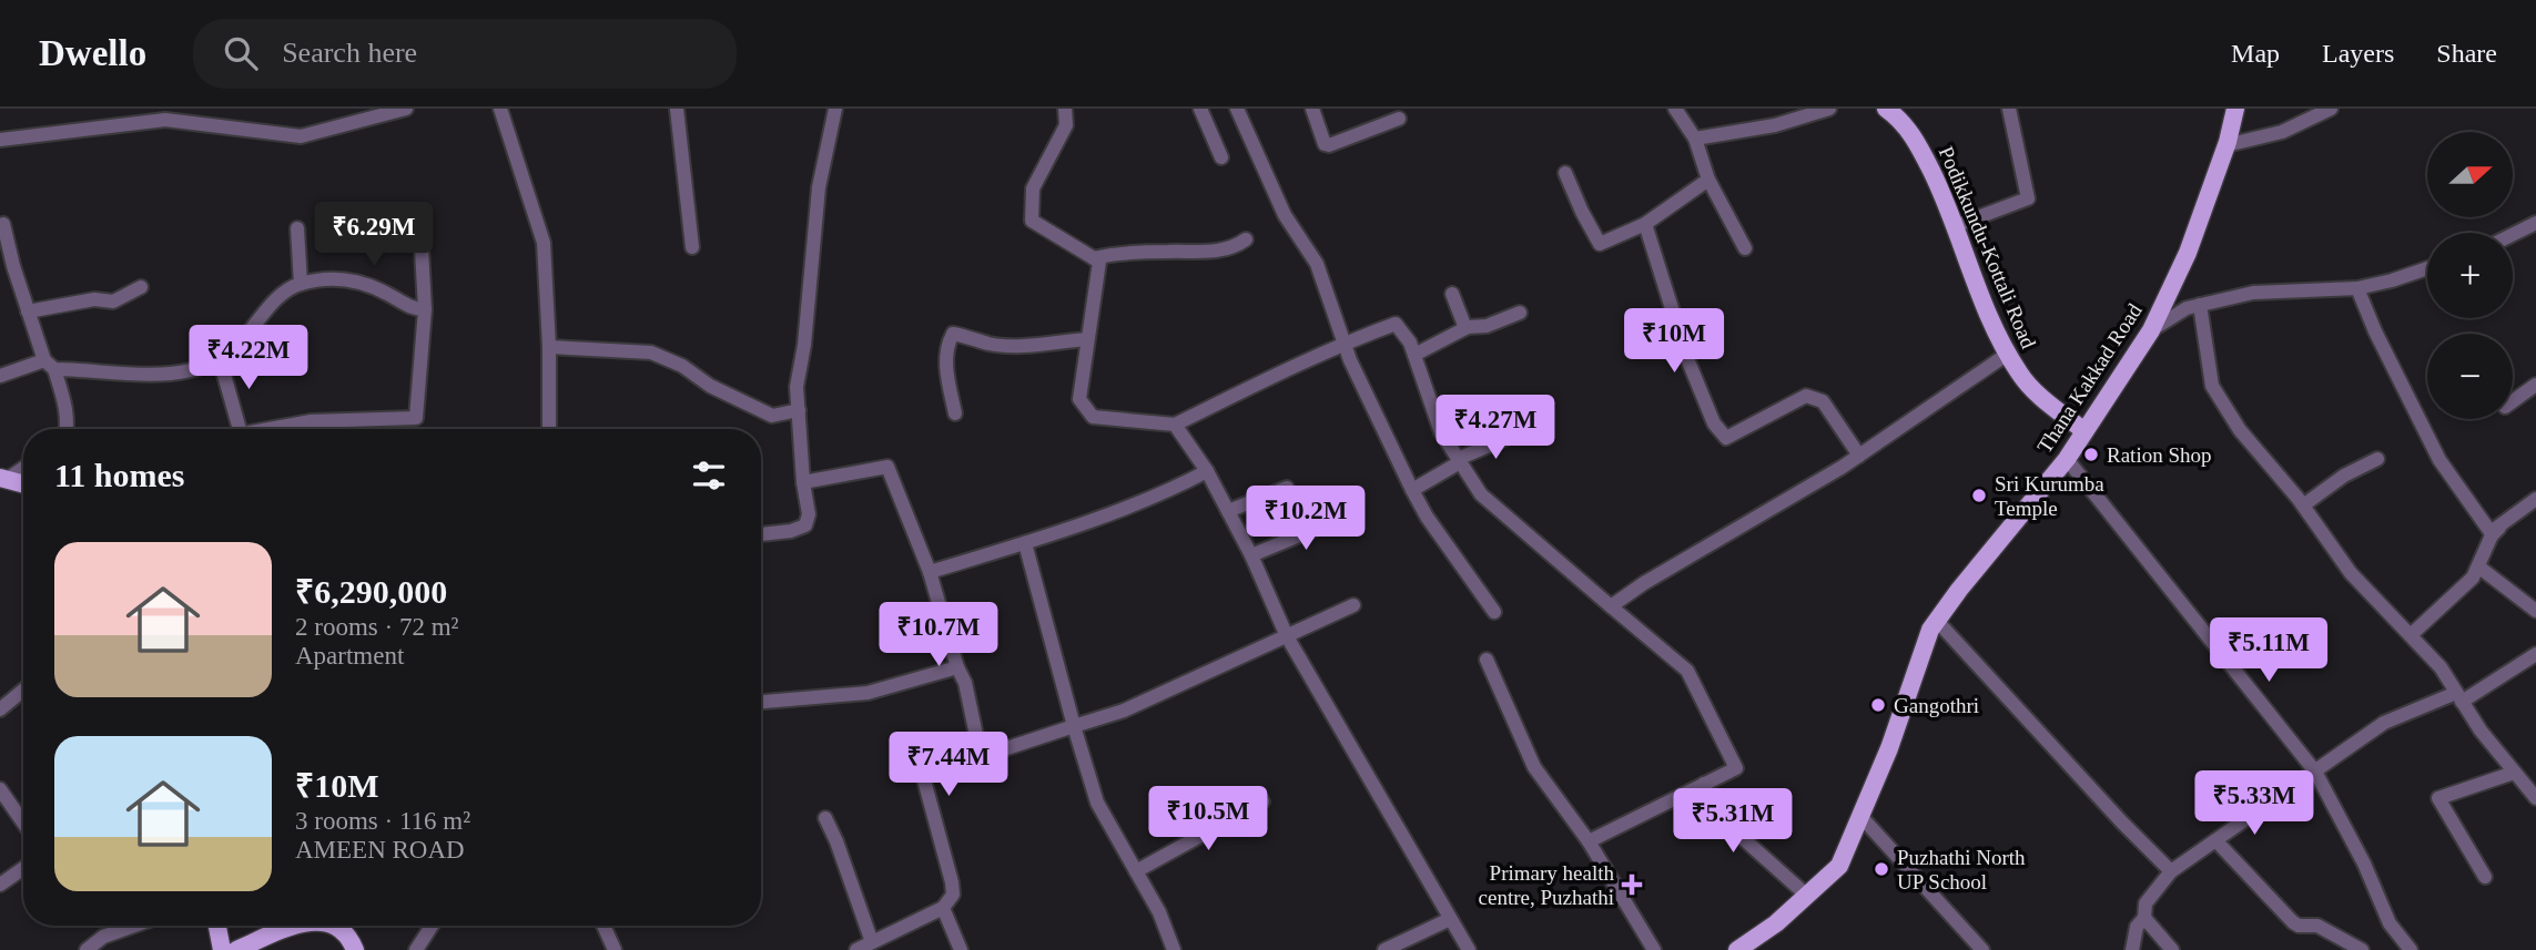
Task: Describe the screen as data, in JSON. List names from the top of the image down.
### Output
{
  "streets": {
    "main road": ["Podikkundu-Kottali Road", "Thana Kakkad Road"]
  },
  "crossings": [
    ["Podikkundu-Kottali Road", "Thana Kakkad Road"]
  ],
  "places": {
    "other": [
      "Ration Shop",
      "Sri Kurumba Temple",
      "Gangothri",
      "Puzhathi North UP School"
    ],
    "health": ["Primary health centre, Puzhathi"]
  },
  "north": "right",
  "page": {
    "header": "Dwello",
    "search": "Search here",
    "nav": ["Map", "Layers", "Share"],
    "map_buttons": ["+", "−"],
    "price": [
      "₹6.29M",
      "₹10M",
      "₹4.22M",
      "₹4.27M",
      "₹10.2M",
      "₹10.7M",
      "₹5.11M",
      "₹7.44M",
      "₹5.33M",
      "₹10.5M",
      "₹5.31M"
    ],
    "heading": "11 homes",
    "list": [
      {
        "name": "₹6,290,000",
        "note": "2 rooms · 72 m² · Apartment"
      },
      {
        "name": "₹10M",
        "note": "3 rooms · 116 m² · AMEEN ROAD"
      }
    ]
  }
}
